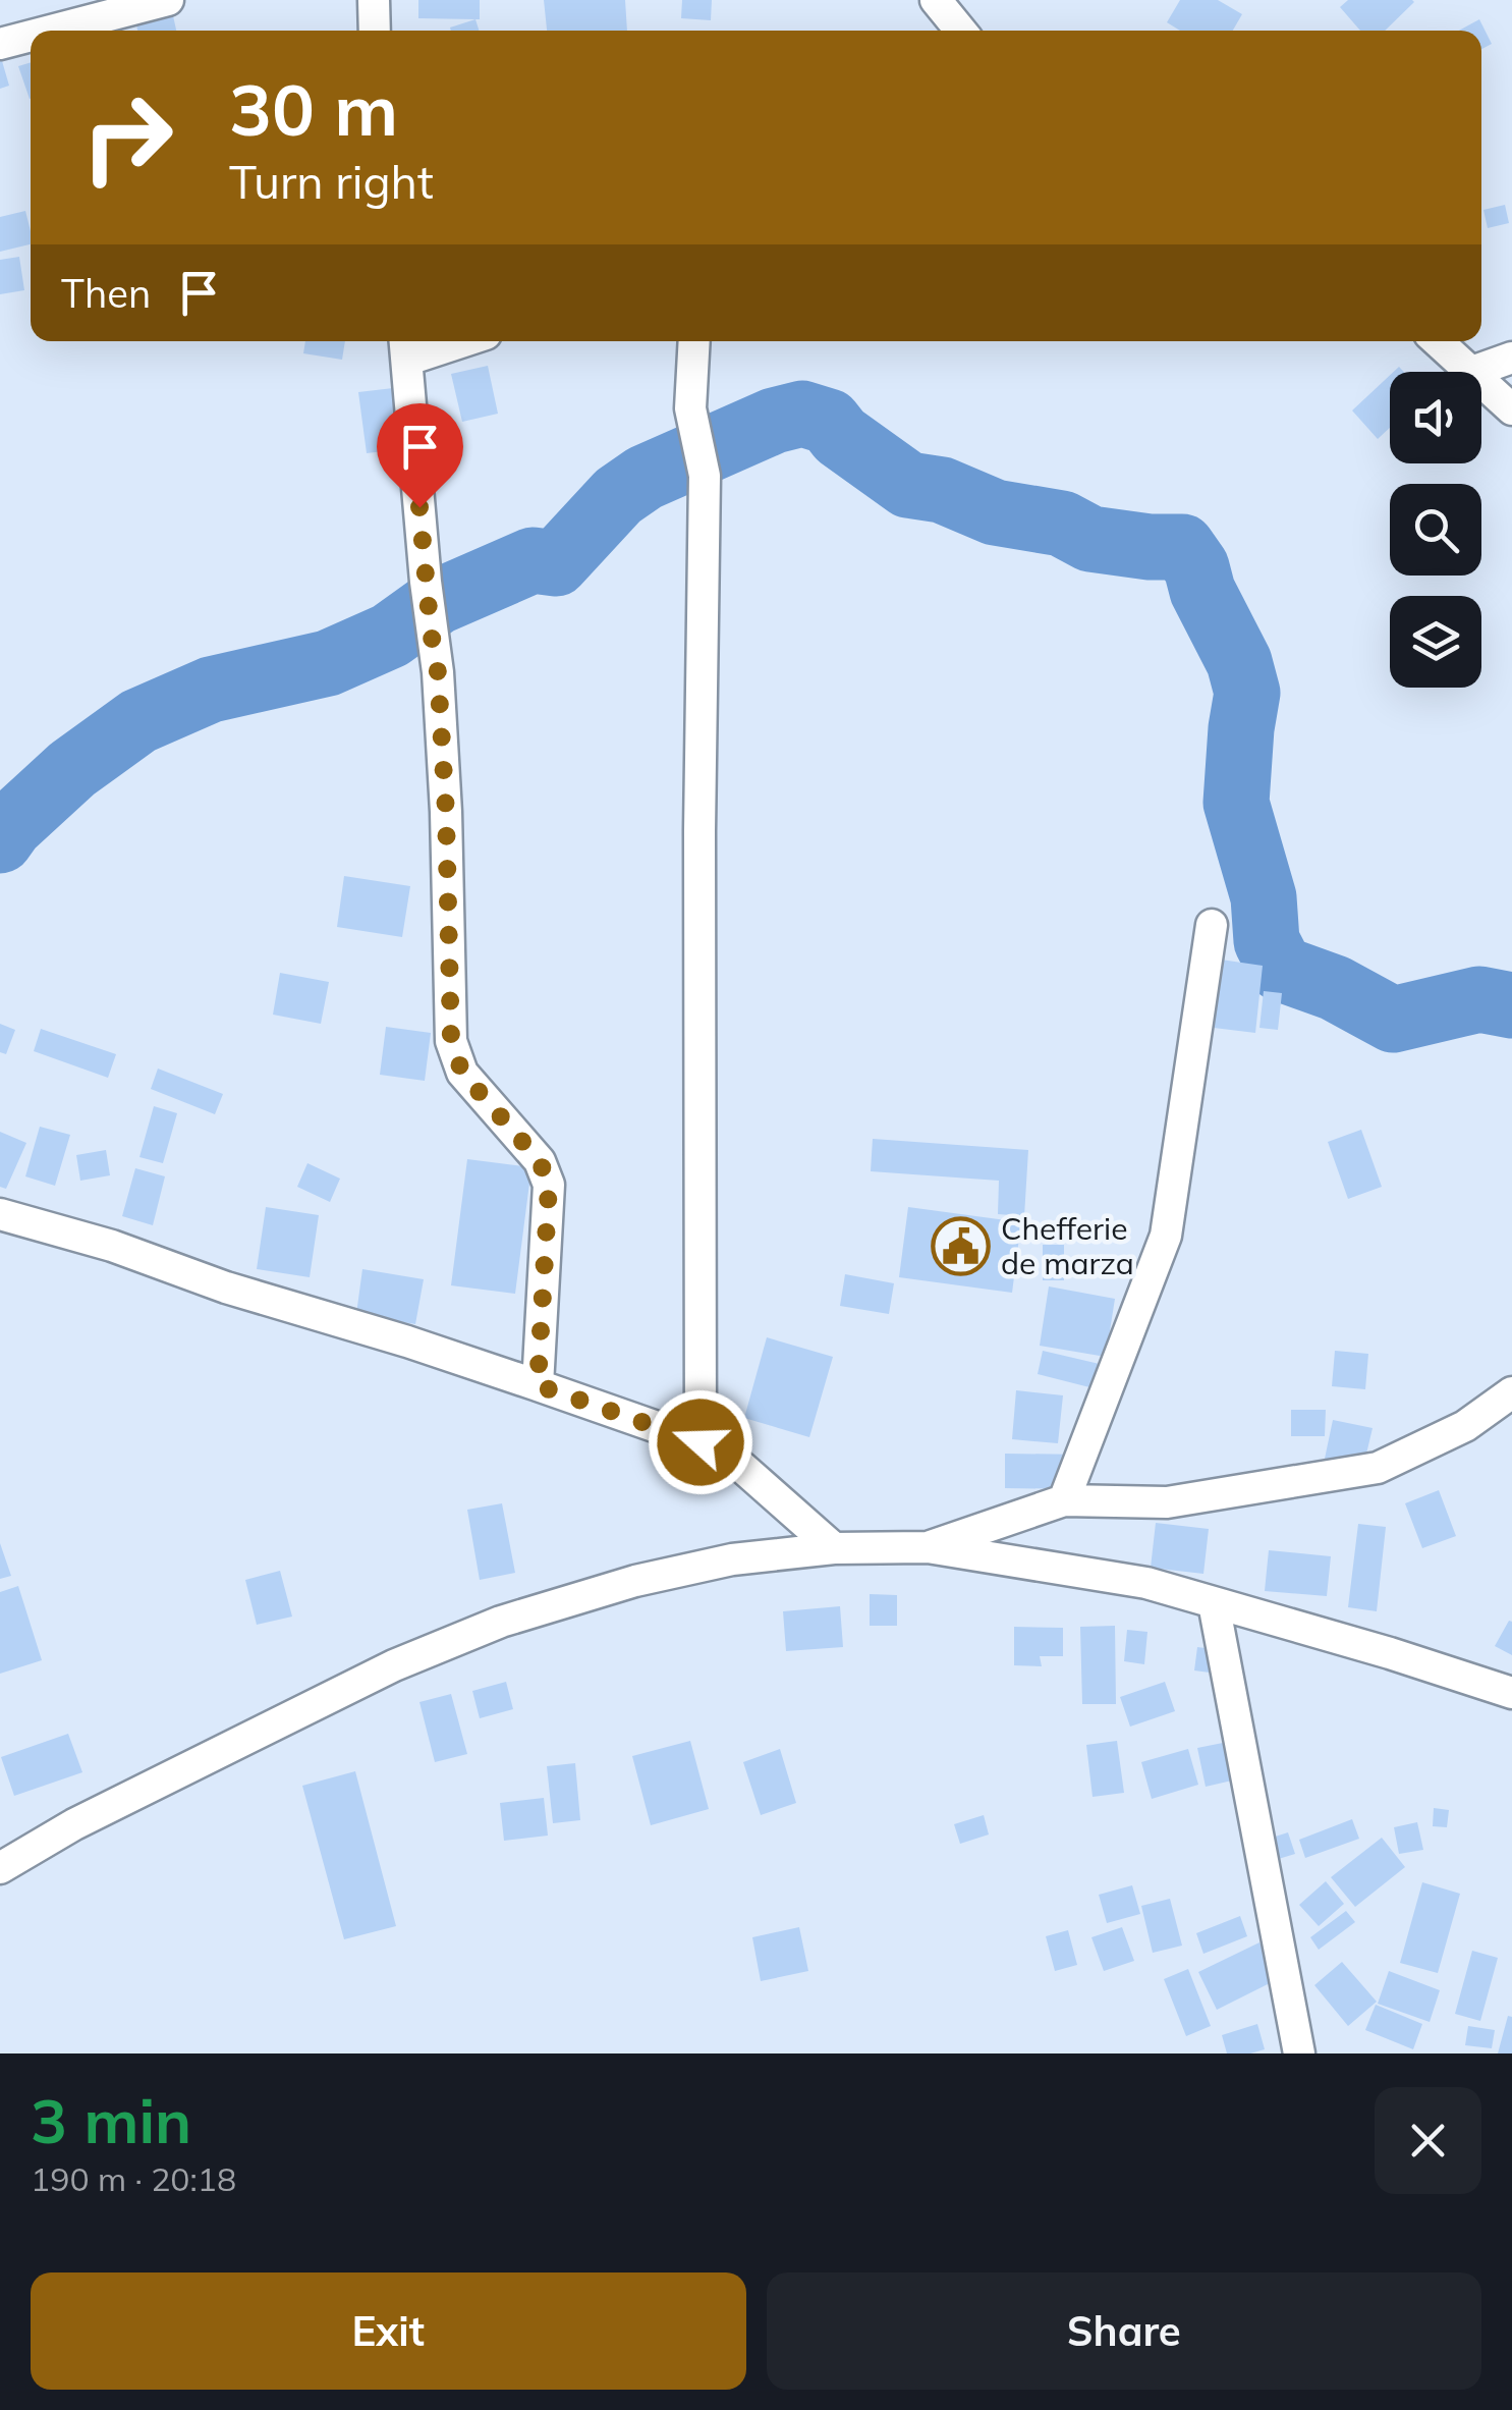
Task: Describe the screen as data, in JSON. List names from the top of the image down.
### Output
{
  "places": {
    "public building": ["Chefferie de marza"]
  },
  "page": {
    "turn": ["30 m", "Turn right"],
    "then": "Then",
    "heading": ["3 min", "190 m · 20:18"],
    "buttons": ["Exit", "Share"]
  }
}
